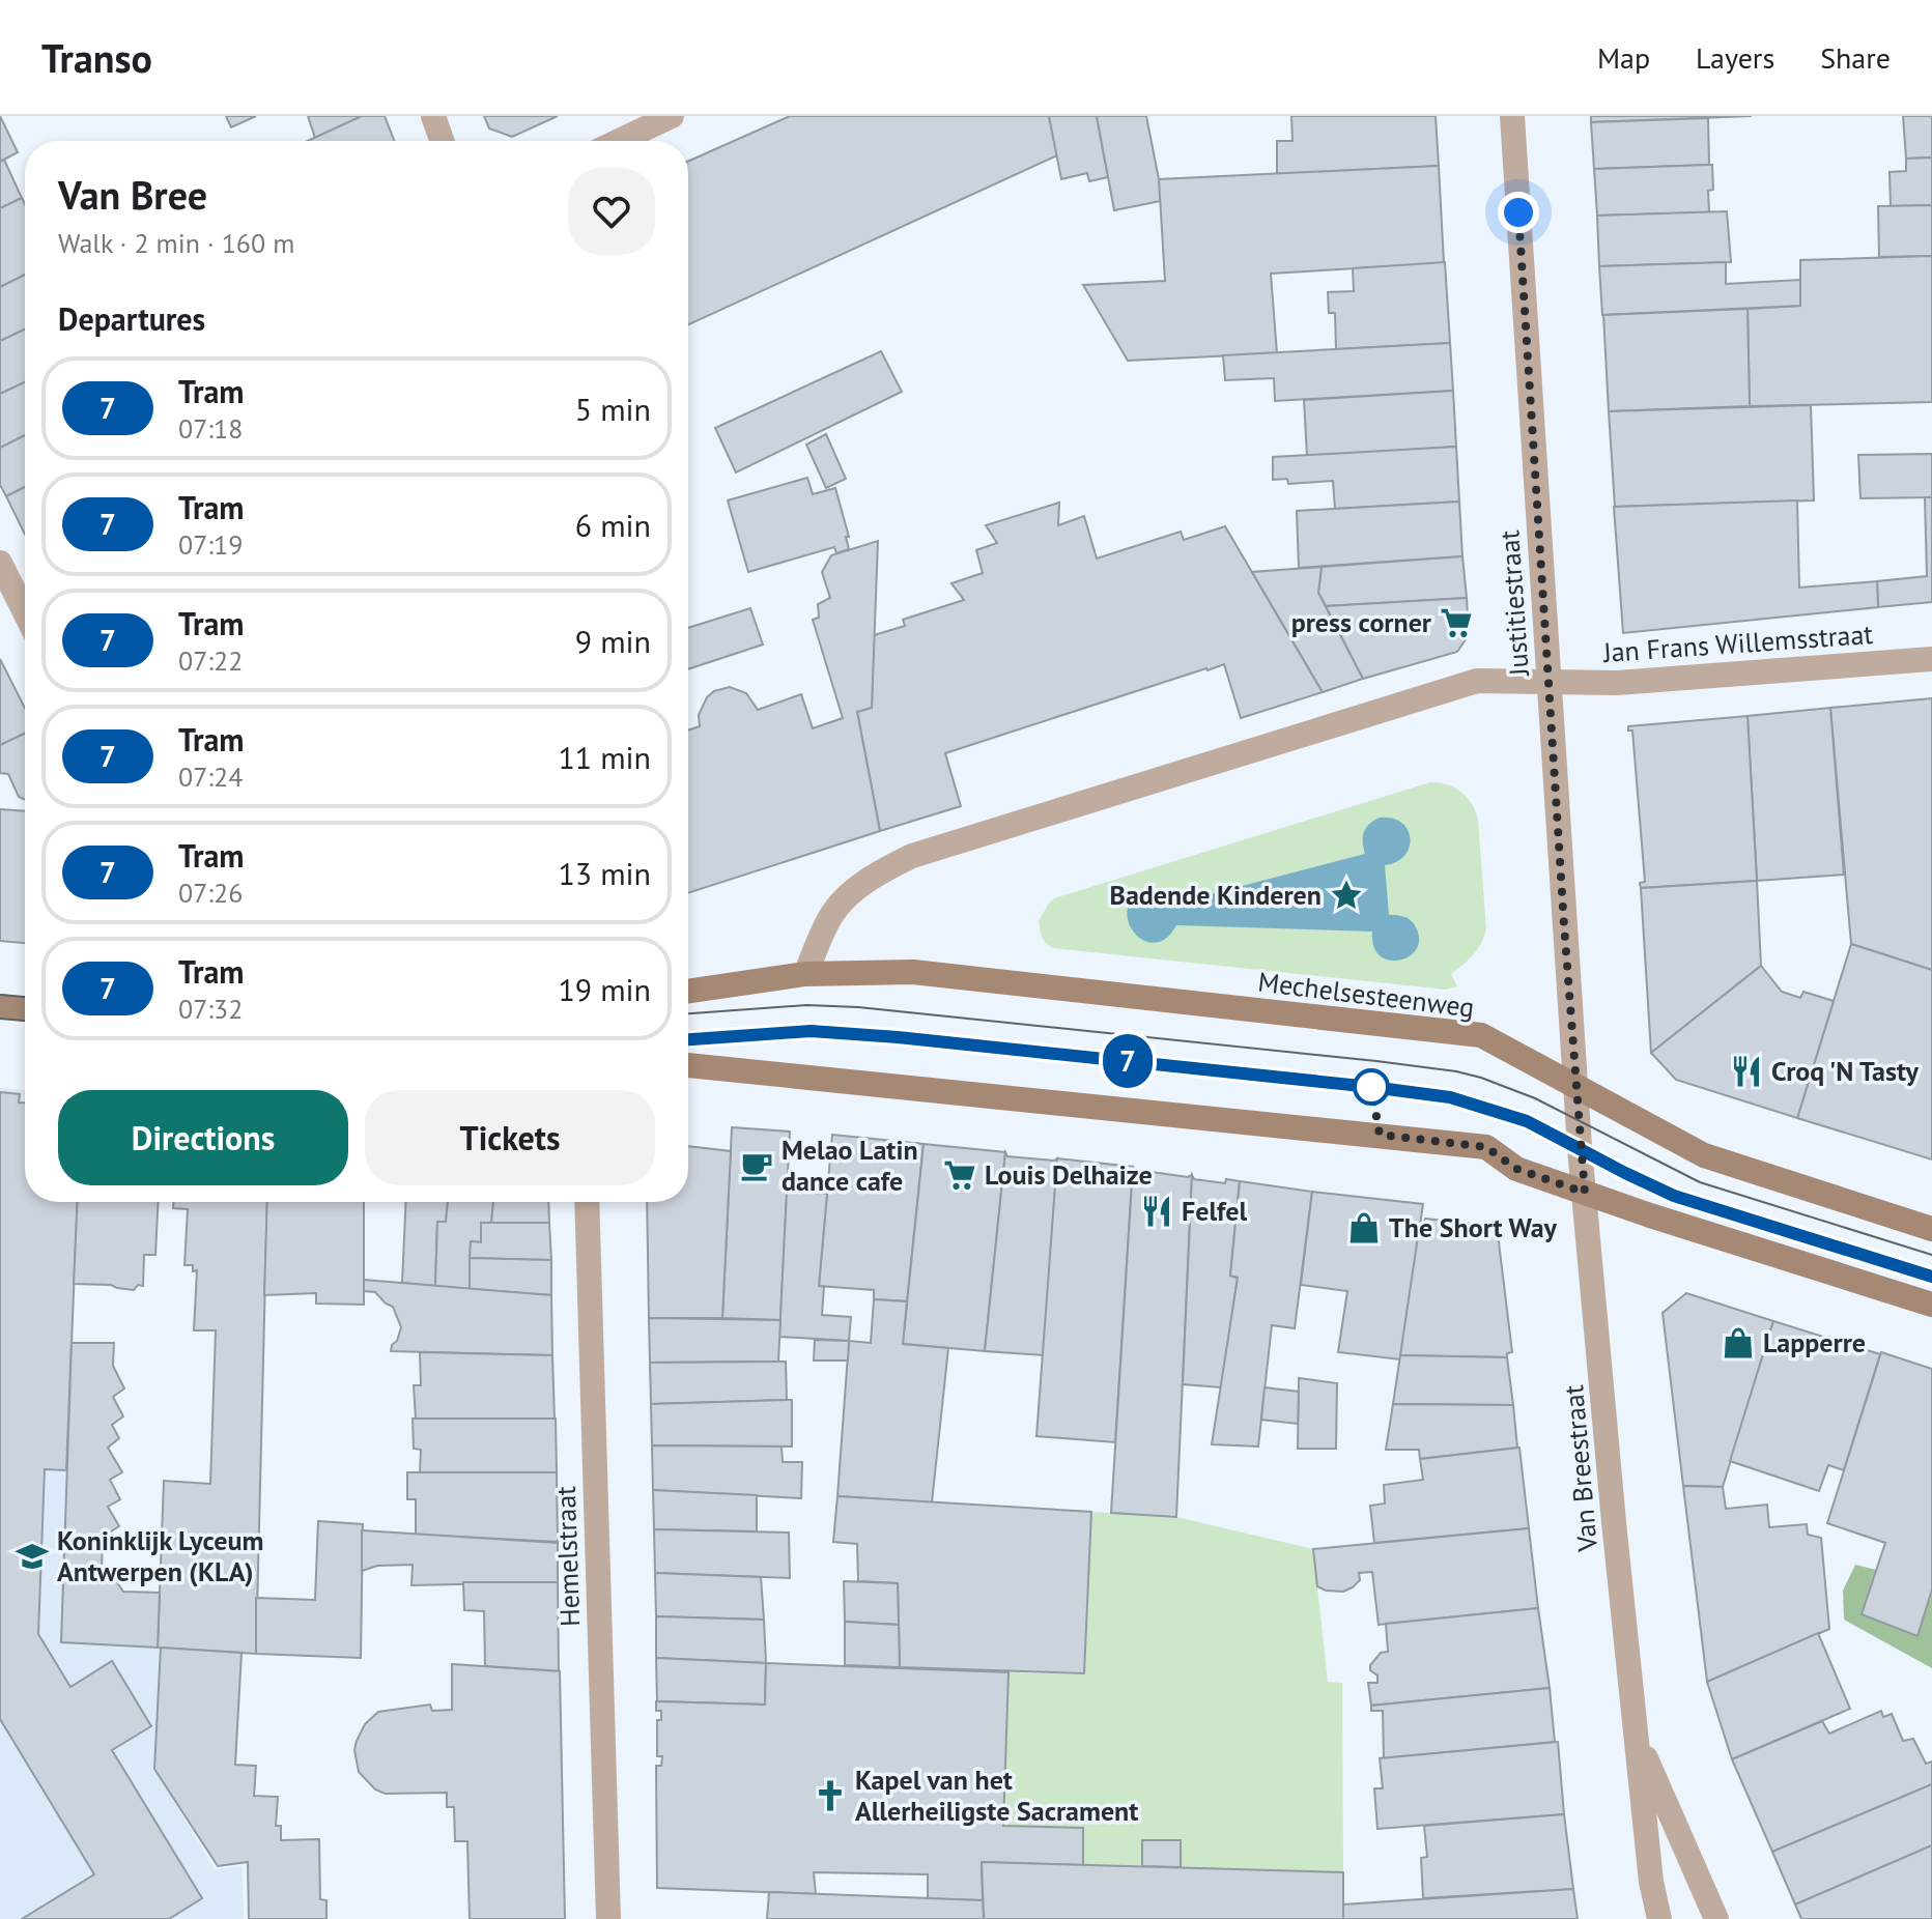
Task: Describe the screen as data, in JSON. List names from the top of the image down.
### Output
{
  "streets": {
    "main road": ["Mechelsesteenweg"],
    "street": [
      "Justitiestraat",
      "Jan Frans Willemsstraat",
      "Van Breestraat",
      "Hemelstraat"
    ]
  },
  "crossings": [
    ["Justitiestraat", "Jan Frans Willemsstraat"],
    ["Justitiestraat", "Mechelsesteenweg"],
    ["Justitiestraat", "Van Breestraat"]
  ],
  "places": {
    "supermarket": ["press corner", "Louis Delhaize"],
    "place": ["Badende Kinderen"],
    "restaurant": ["Croq 'N Tasty", "Felfel"],
    "cafe": ["Melao Latin dance cafe"],
    "shop": ["The Short Way", "Lapperre"],
    "school or university": ["Koninklijk Lyceum Antwerpen (KLA)"],
    "church": ["Kapel van het Allerheiligste Sacrament"]
  },
  "lines": ["tram line 7"],
  "page": {
    "header": "Transo",
    "nav": ["Map", "Layers", "Share"],
    "on_map": "7",
    "heading": [
      ["Van Bree", "Walk · 2 min · 160 m"],
      "Departures"
    ],
    "list": [
      {
        "mark": "7",
        "name": "Tram",
        "note": "07:18",
        "value": "5 min"
      },
      {
        "mark": "7",
        "name": "Tram",
        "note": "07:19",
        "value": "6 min"
      },
      {
        "mark": "7",
        "name": "Tram",
        "note": "07:22",
        "value": "9 min"
      },
      {
        "mark": "7",
        "name": "Tram",
        "note": "07:24",
        "value": "11 min"
      },
      {
        "mark": "7",
        "name": "Tram",
        "note": "07:26",
        "value": "13 min"
      },
      {
        "mark": "7",
        "name": "Tram",
        "note": "07:32",
        "value": "19 min"
      }
    ],
    "buttons": ["Directions", "Tickets"]
  }
}
